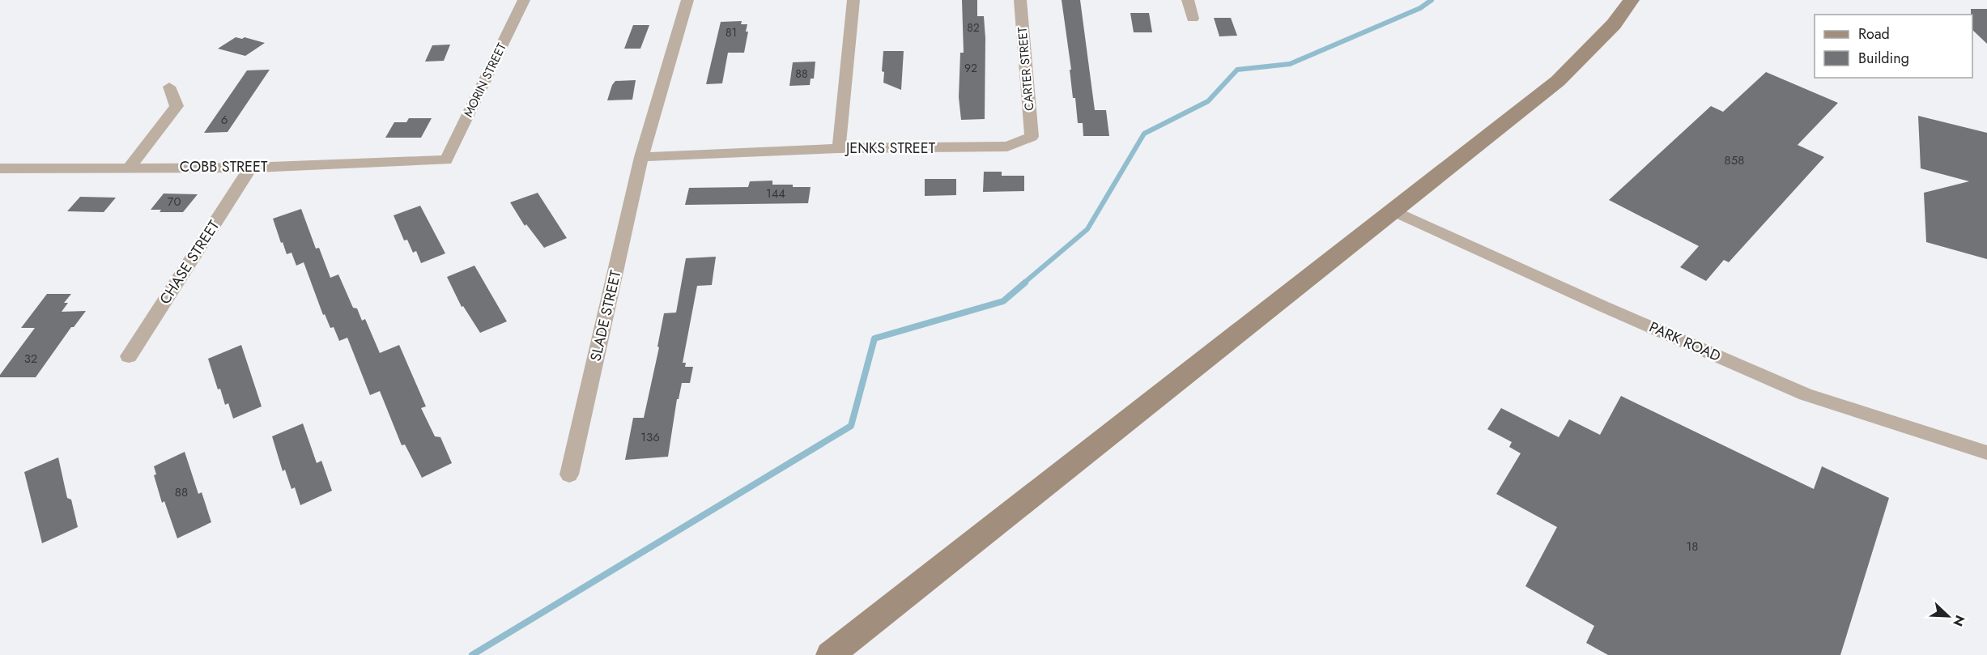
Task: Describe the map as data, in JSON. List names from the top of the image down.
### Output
{
  "streets": {
    "street": [
      "CARTER STREET",
      "MORIN STREET",
      "JENKS STREET",
      "COBB STREET",
      "CHASE STREET",
      "SLADE STREET",
      "PARK ROAD"
    ]
  },
  "crossings": [
    ["CARTER STREET", "JENKS STREET"],
    ["MORIN STREET", "COBB STREET"],
    ["COBB STREET", "CHASE STREET"]
  ],
  "house_numbers": [
    "82",
    "81",
    "92",
    "88",
    "6",
    "858",
    "144",
    "70",
    "32",
    "136",
    "88",
    "18"
  ],
  "legend": ["Road", "Building"],
  "north": "bottom right"
}
